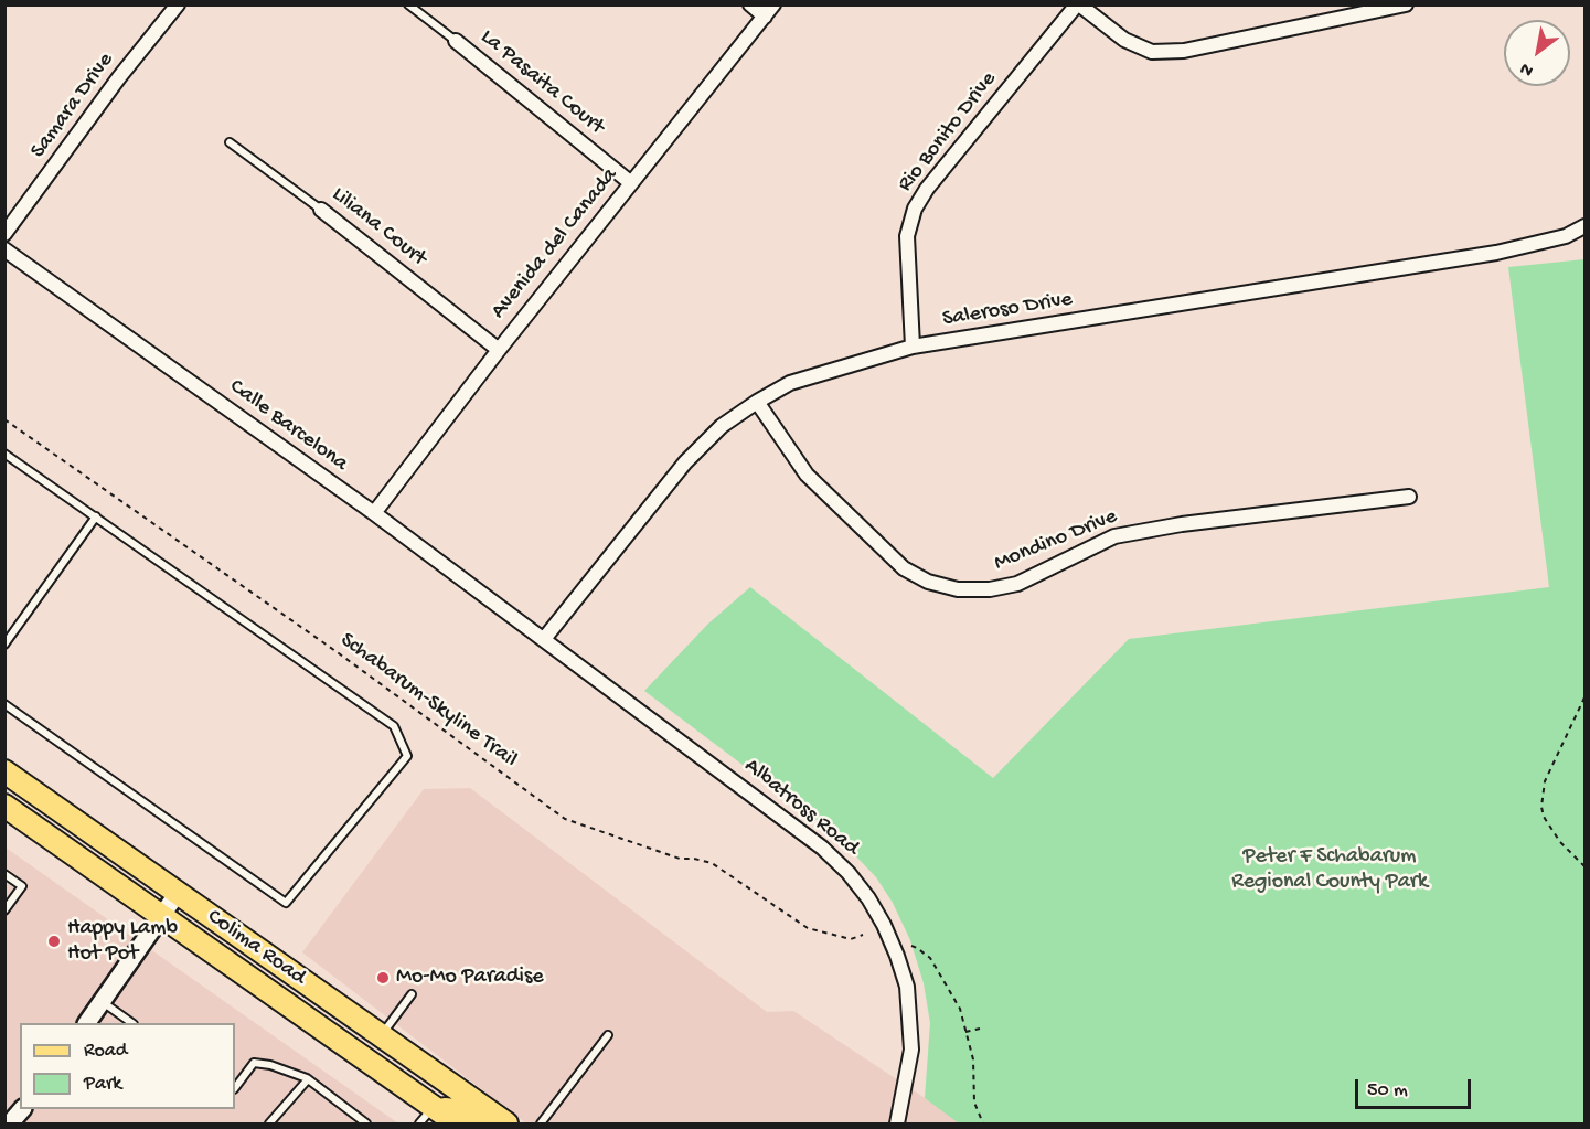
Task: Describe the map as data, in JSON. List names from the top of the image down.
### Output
{
  "streets": {
    "main road": ["Colima Road"],
    "street": [
      "La Pasaita Court",
      "Samara Drive",
      "Rio Bonito Drive",
      "Liliana Court",
      "Avenida del Canada",
      "Saleroso Drive",
      "Calle Barcelona",
      "Mondino Drive",
      "Albatross Road"
    ],
    "path": ["Schabarum-Skyline Trail"]
  },
  "crossings": [
    ["La Pasaita Court", "Avenida del Canada"],
    ["Rio Bonito Drive", "Saleroso Drive"],
    ["Liliana Court", "Avenida del Canada"],
    ["Avenida del Canada", "Calle Barcelona"],
    ["Saleroso Drive", "Calle Barcelona"],
    ["Saleroso Drive", "Mondino Drive"],
    ["Saleroso Drive", "Albatross Road"],
    ["Calle Barcelona", "Albatross Road"]
  ],
  "parks": ["Peter F Schabarum Regional County Park"],
  "places": ["Happy Lamb Hot Pot", "Mo-Mo Paradise"],
  "legend": ["Road", "Park"],
  "scale_bar": "50 m",
  "north": "bottom left"
}
